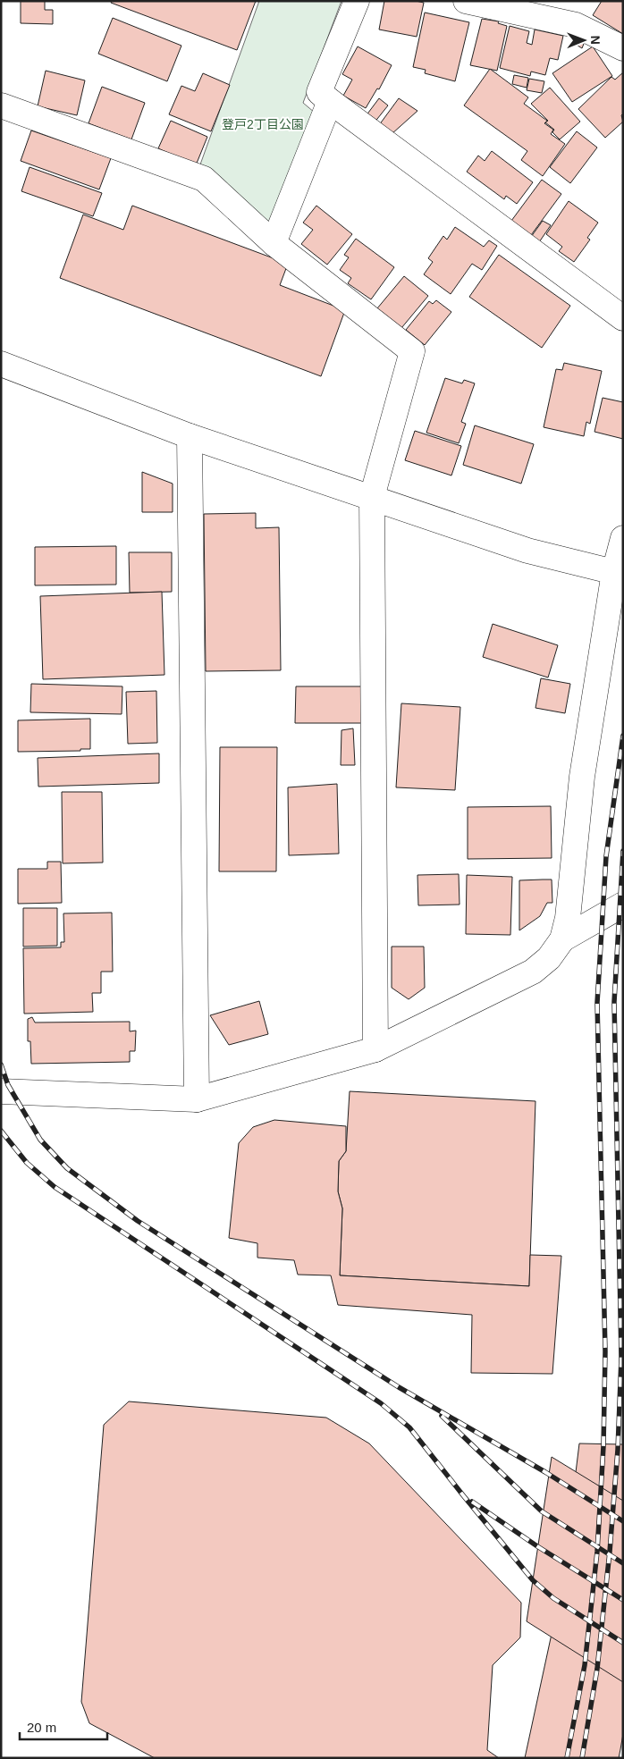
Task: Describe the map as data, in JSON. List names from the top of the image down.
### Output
{
  "parks": ["登戸2丁目公園"],
  "scale_bar": "20 m",
  "north": "right"
}
